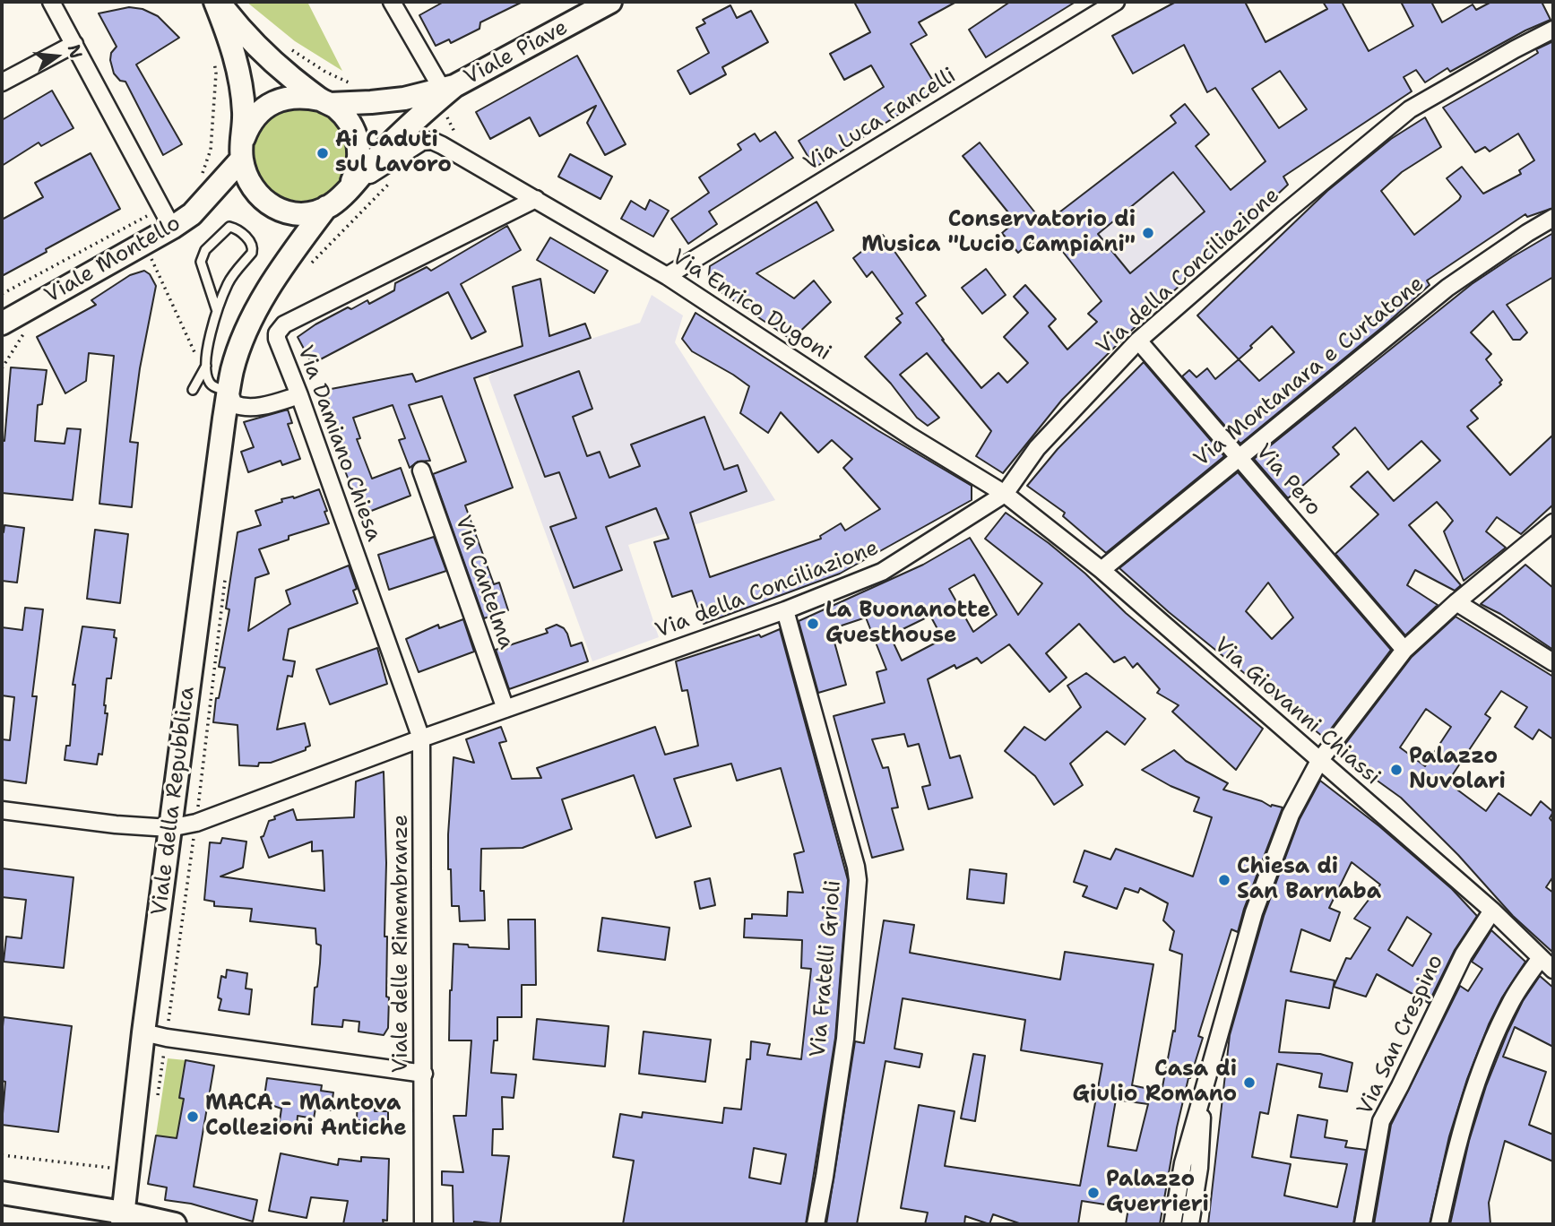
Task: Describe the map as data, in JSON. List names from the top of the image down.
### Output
{
  "streets": {
    "main road": ["Viale Piave", "Viale Montello", "Viale della Repubblica"],
    "street": [
      "Via Luca Fancelli",
      "Via della Conciliazione",
      "Via Enrico Dugoni",
      "Via Montanara e Curtatone",
      "Via Damiano Chiesa",
      "Via Pero",
      "Via Cantelma",
      "Via Giovanni Chiassi",
      "Viale delle Rimembranze",
      "Via Fratelli Grioli",
      "Via San Crespino"
    ]
  },
  "crossings": [
    ["Via Luca Fancelli", "Via Enrico Dugoni"],
    ["Viale Montello", "Via Enrico Dugoni"],
    ["Viale Montello", "Viale della Repubblica"],
    ["Via della Conciliazione", "Via Enrico Dugoni"],
    ["Via della Conciliazione", "Via Damiano Chiesa"],
    ["Via della Conciliazione", "Via Pero"],
    ["Via della Conciliazione", "Via Cantelma"],
    ["Via della Conciliazione", "Via Giovanni Chiassi"],
    ["Via della Conciliazione", "Viale della Repubblica"],
    ["Via della Conciliazione", "Viale delle Rimembranze"],
    ["Via della Conciliazione", "Via Fratelli Grioli"],
    ["Via Enrico Dugoni", "Via Damiano Chiesa"],
    ["Via Enrico Dugoni", "Via Giovanni Chiassi"],
    ["Via Enrico Dugoni", "Viale della Repubblica"],
    ["Via Montanara e Curtatone", "Via Pero"],
    ["Via Montanara e Curtatone", "Via Giovanni Chiassi"],
    ["Via Damiano Chiesa", "Viale delle Rimembranze"],
    ["Via Giovanni Chiassi", "Via San Crespino"]
  ],
  "places": [
    "Ai Caduti sul Lavoro",
    "Conservatorio di Musica \"Lucio Campiani\"",
    "La Buonanotte Guesthouse",
    "Palazzo Nuvolari",
    "Chiesa di San Barnaba",
    "Casa di Giulio Romano",
    "MACA - Mantova Collezioni Antiche",
    "Palazzo Guerrieri"
  ],
  "north": "right"
}
